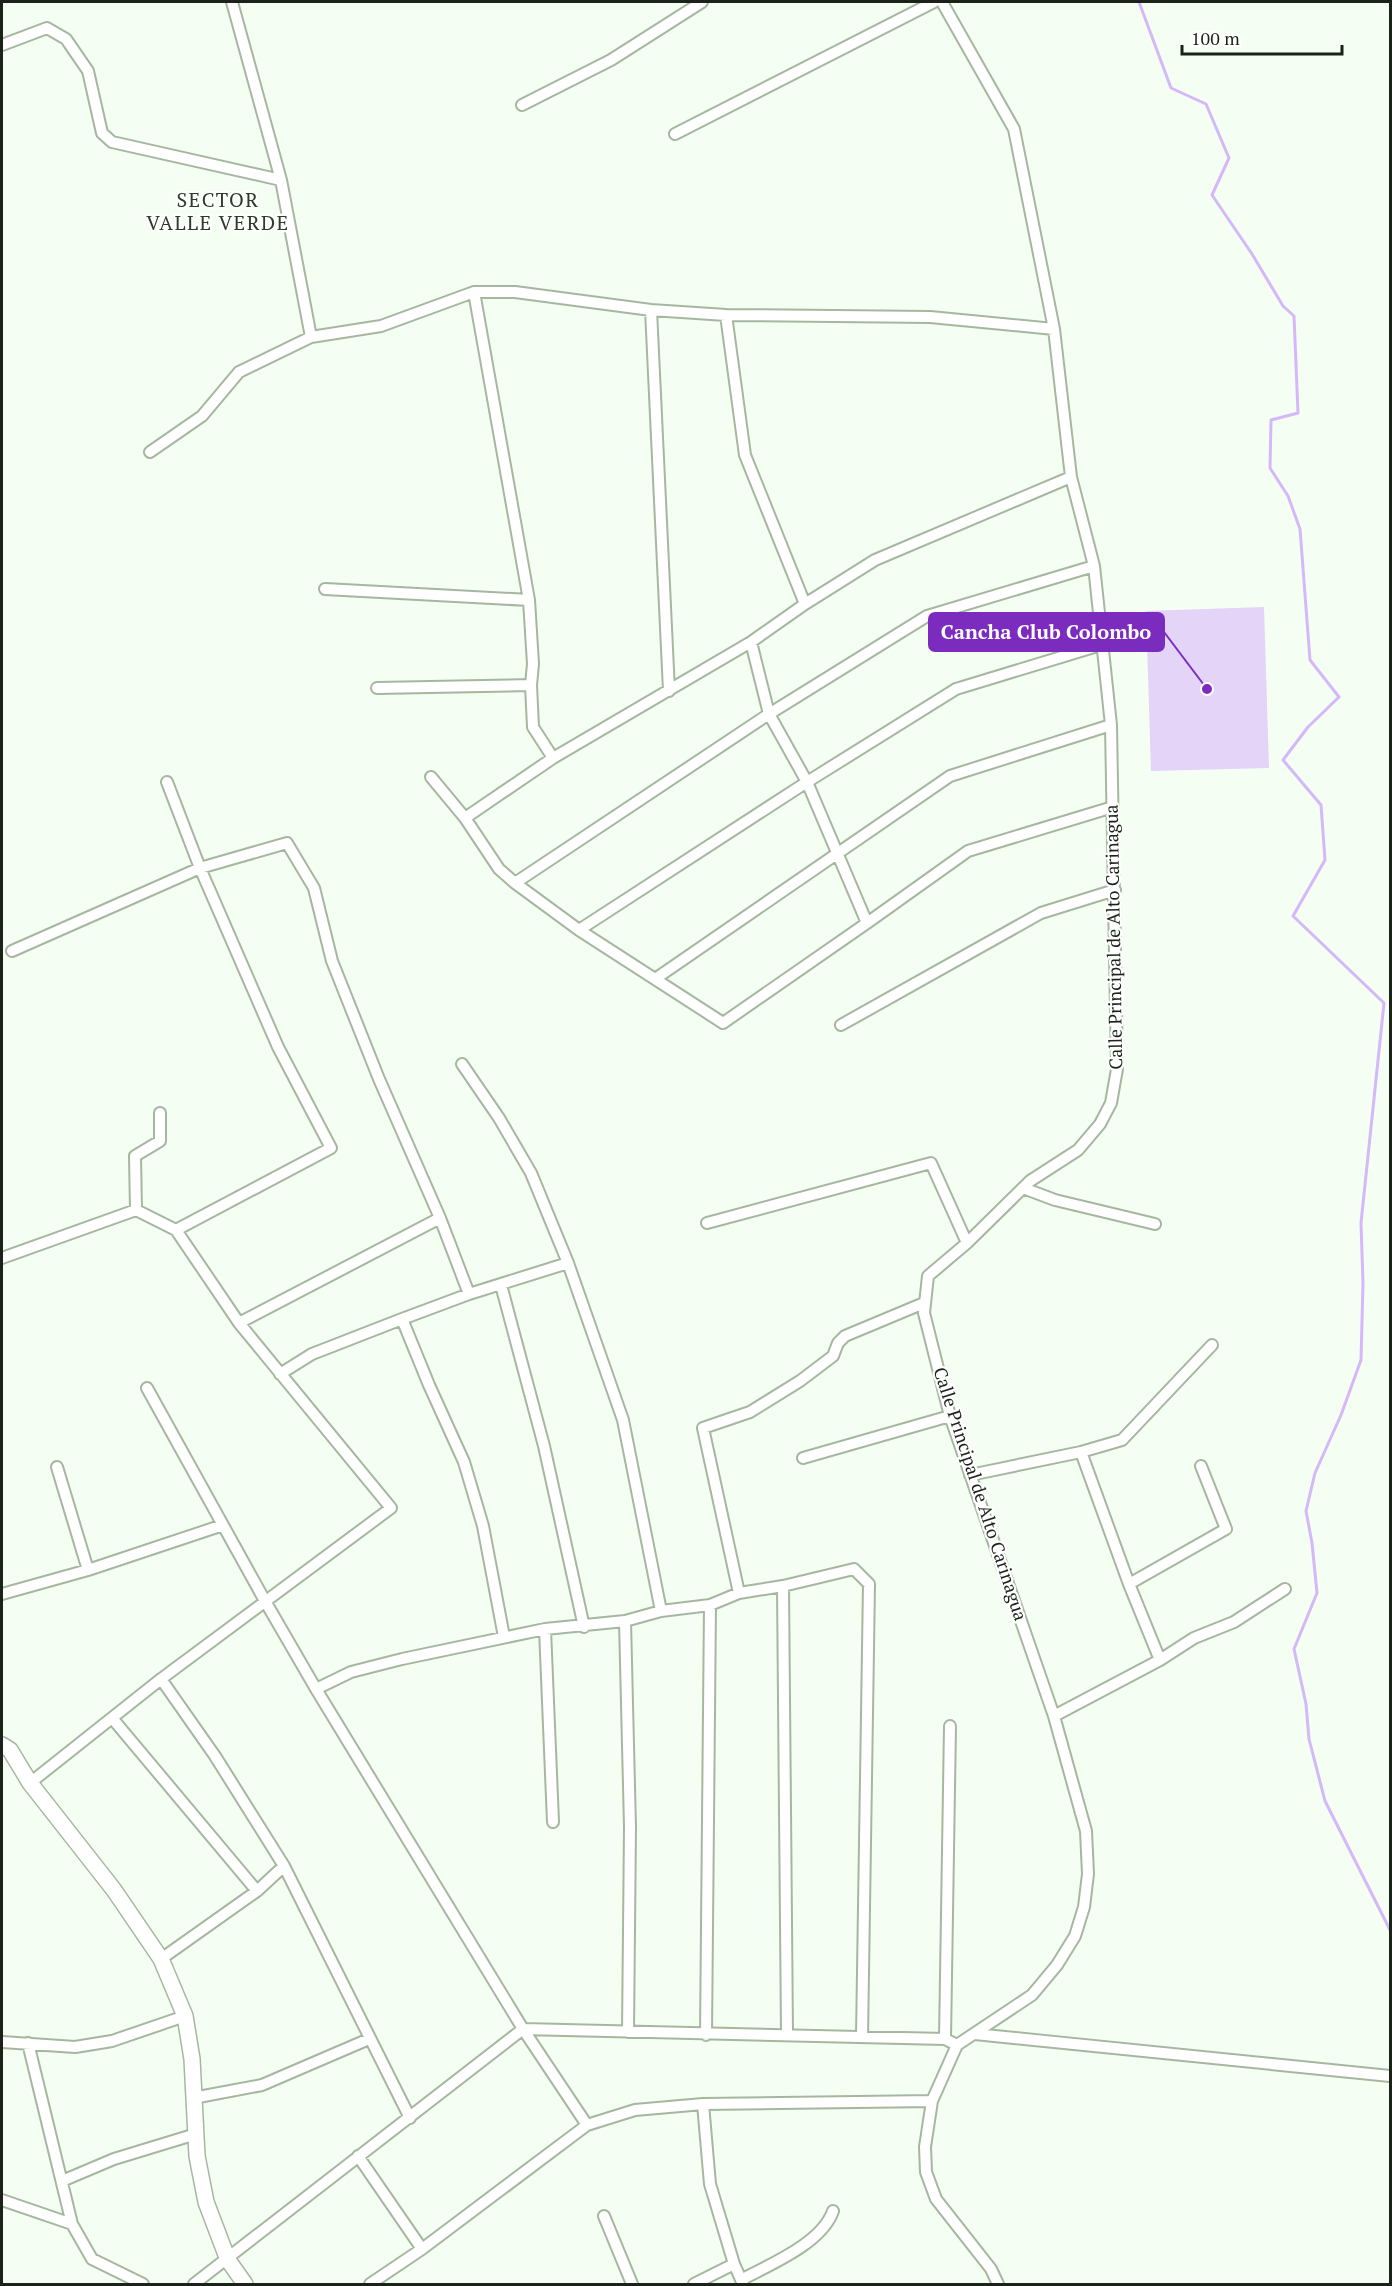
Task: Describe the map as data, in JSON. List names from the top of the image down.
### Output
{
  "streets": {
    "street": ["Calle Principal de Alto Carinagua"]
  },
  "districts": ["SECTOR VALLE VERDE"],
  "places": ["Cancha Club Colombo"],
  "scale_bar": "100 m"
}
